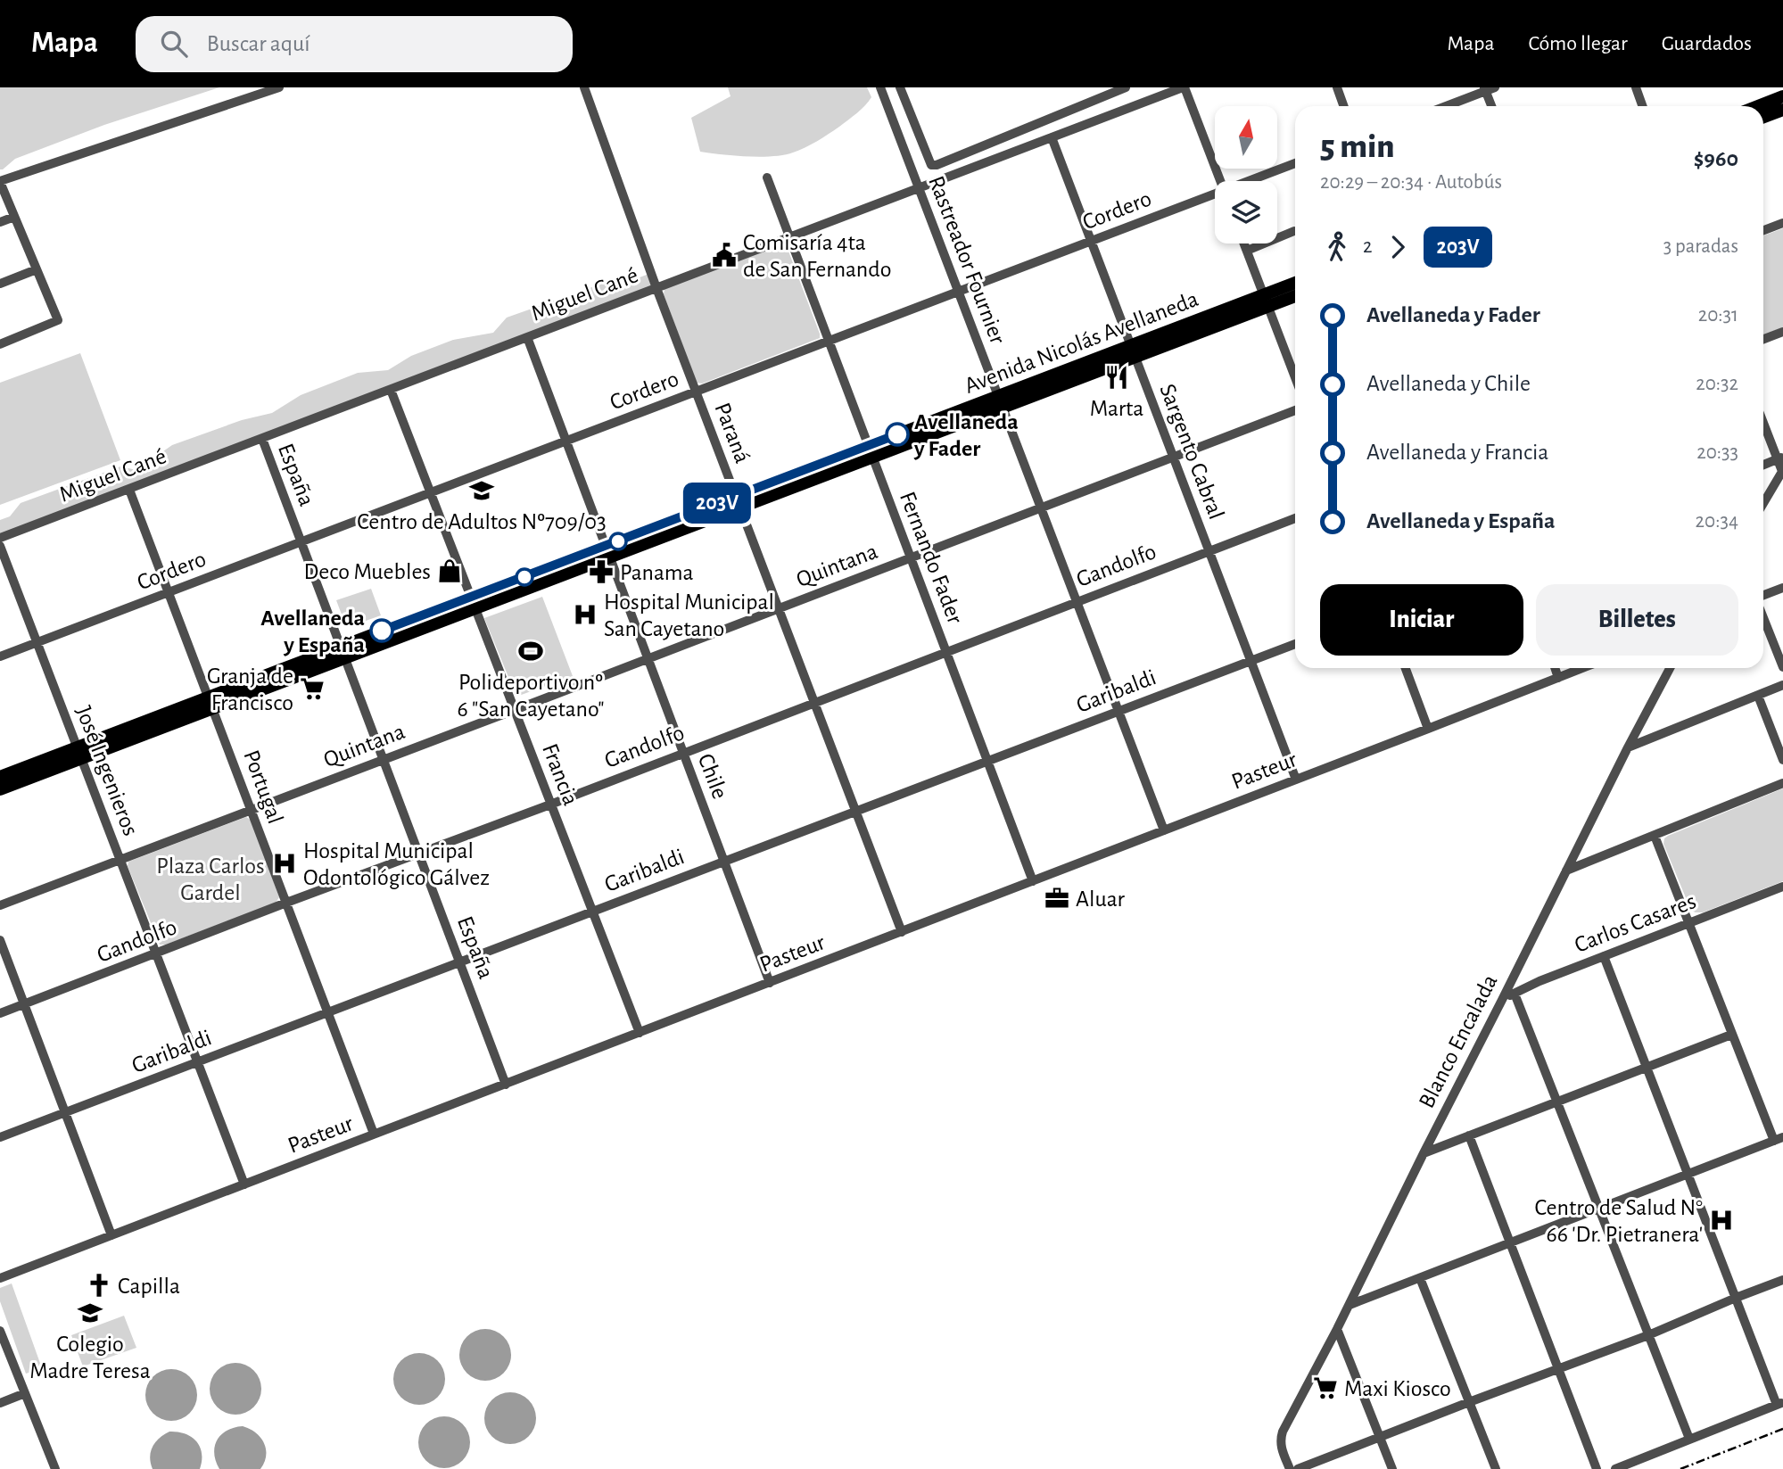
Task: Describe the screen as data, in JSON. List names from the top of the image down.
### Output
{
  "streets": {
    "main road": ["Avenida Nicolás Avellaneda"],
    "street": [
      "Cordero",
      "Rastreador Fournier",
      "Miguel Cané",
      "Paraná",
      "Sargento Cabral",
      "España",
      "Fernando Fader",
      "Quintana",
      "Gandolfo",
      "Garibaldi",
      "Pasteur",
      "José Ingenieros",
      "Francia",
      "Chile",
      "Portugal",
      "Carlos Casares",
      "Blanco Encalada"
    ]
  },
  "crossings": [
    ["Cordero", "Rastreador Fournier"],
    ["Cordero", "Paraná"],
    ["Cordero", "Sargento Cabral"],
    ["Cordero", "España"],
    ["Cordero", "Fernando Fader"],
    ["Cordero", "José Ingenieros"],
    ["Cordero", "Francia"],
    ["Cordero", "Chile"],
    ["Cordero", "Portugal"],
    ["Rastreador Fournier", "Miguel Cané"],
    ["Rastreador Fournier", "Avenida Nicolás Avellaneda"],
    ["Rastreador Fournier", "Quintana"],
    ["Rastreador Fournier", "Gandolfo"],
    ["Rastreador Fournier", "Garibaldi"],
    ["Rastreador Fournier", "Pasteur"],
    ["Miguel Cané", "Paraná"],
    ["Miguel Cané", "Sargento Cabral"],
    ["Miguel Cané", "España"],
    ["Miguel Cané", "Fernando Fader"],
    ["Miguel Cané", "Francia"],
    ["Miguel Cané", "Chile"],
    ["Miguel Cané", "Portugal"],
    ["Avenida Nicolás Avellaneda", "Paraná"],
    ["Avenida Nicolás Avellaneda", "Sargento Cabral"],
    ["Avenida Nicolás Avellaneda", "España"],
    ["Avenida Nicolás Avellaneda", "Fernando Fader"],
    ["Avenida Nicolás Avellaneda", "José Ingenieros"],
    ["Avenida Nicolás Avellaneda", "Francia"],
    ["Avenida Nicolás Avellaneda", "Chile"],
    ["Avenida Nicolás Avellaneda", "Portugal"],
    ["Paraná", "Quintana"],
    ["Paraná", "Gandolfo"],
    ["Paraná", "Garibaldi"],
    ["Paraná", "Pasteur"],
    ["Sargento Cabral", "Quintana"],
    ["Sargento Cabral", "Gandolfo"],
    ["Sargento Cabral", "Garibaldi"],
    ["Sargento Cabral", "Pasteur"],
    ["España", "Quintana"],
    ["España", "Gandolfo"],
    ["España", "Garibaldi"],
    ["España", "Pasteur"],
    ["Fernando Fader", "Quintana"],
    ["Fernando Fader", "Gandolfo"],
    ["Fernando Fader", "Garibaldi"],
    ["Fernando Fader", "Pasteur"],
    ["Quintana", "José Ingenieros"],
    ["Quintana", "Francia"],
    ["Quintana", "Chile"],
    ["Quintana", "Portugal"],
    ["Gandolfo", "José Ingenieros"],
    ["Gandolfo", "Francia"],
    ["Gandolfo", "Chile"],
    ["Gandolfo", "Portugal"],
    ["Garibaldi", "José Ingenieros"],
    ["Garibaldi", "Francia"],
    ["Garibaldi", "Chile"],
    ["Garibaldi", "Portugal"],
    ["Pasteur", "José Ingenieros"],
    ["Pasteur", "Francia"],
    ["Pasteur", "Chile"],
    ["Pasteur", "Portugal"],
    ["Carlos Casares", "Blanco Encalada"]
  ],
  "parks": ["Plaza Carlos Gardel"],
  "places": {
    "public building": ["Comisaría 4ta de San Fernando"],
    "restaurant": ["Marta"],
    "other": ["Avellaneda y Fader", "Avellaneda y España"],
    "school or university": ["Centro de Adultos Nº709/03", "Colegio Madre Teresa"],
    "shop": ["Deco Muebles"],
    "pharmacy": ["Panama"],
    "hospital": ["Hospital Municipal San Cayetano", "Hospital Municipal Odontológico Gálvez", "Centro de Salud N° 66 'Dr. Pietranera'"],
    "sports": ["Polideportivo nº 6 \"San Cayetano\""],
    "supermarket": ["Granja de Francisco", "Maxi Kiosco"],
    "office": ["Aluar"],
    "church": ["Capilla"]
  },
  "lines": ["bus line 203V"],
  "north": "top",
  "page": {
    "header": "Mapa",
    "search": "Buscar aquí",
    "nav": ["Mapa", "Cómo llegar", "Guardados"],
    "on_map": "203V",
    "heading": ["5 min", "20:29 – 20:34 · Autobús", "$960"],
    "legs": ["2", "203V", "3 paradas"],
    "list": [
      {
        "name": "Avellaneda y Fader",
        "value": "20:31"
      },
      {
        "name": "Avellaneda y Chile",
        "value": "20:32"
      },
      {
        "name": "Avellaneda y Francia",
        "value": "20:33"
      },
      {
        "name": "Avellaneda y España",
        "value": "20:34"
      }
    ],
    "buttons": ["Iniciar", "Billetes"]
  }
}
